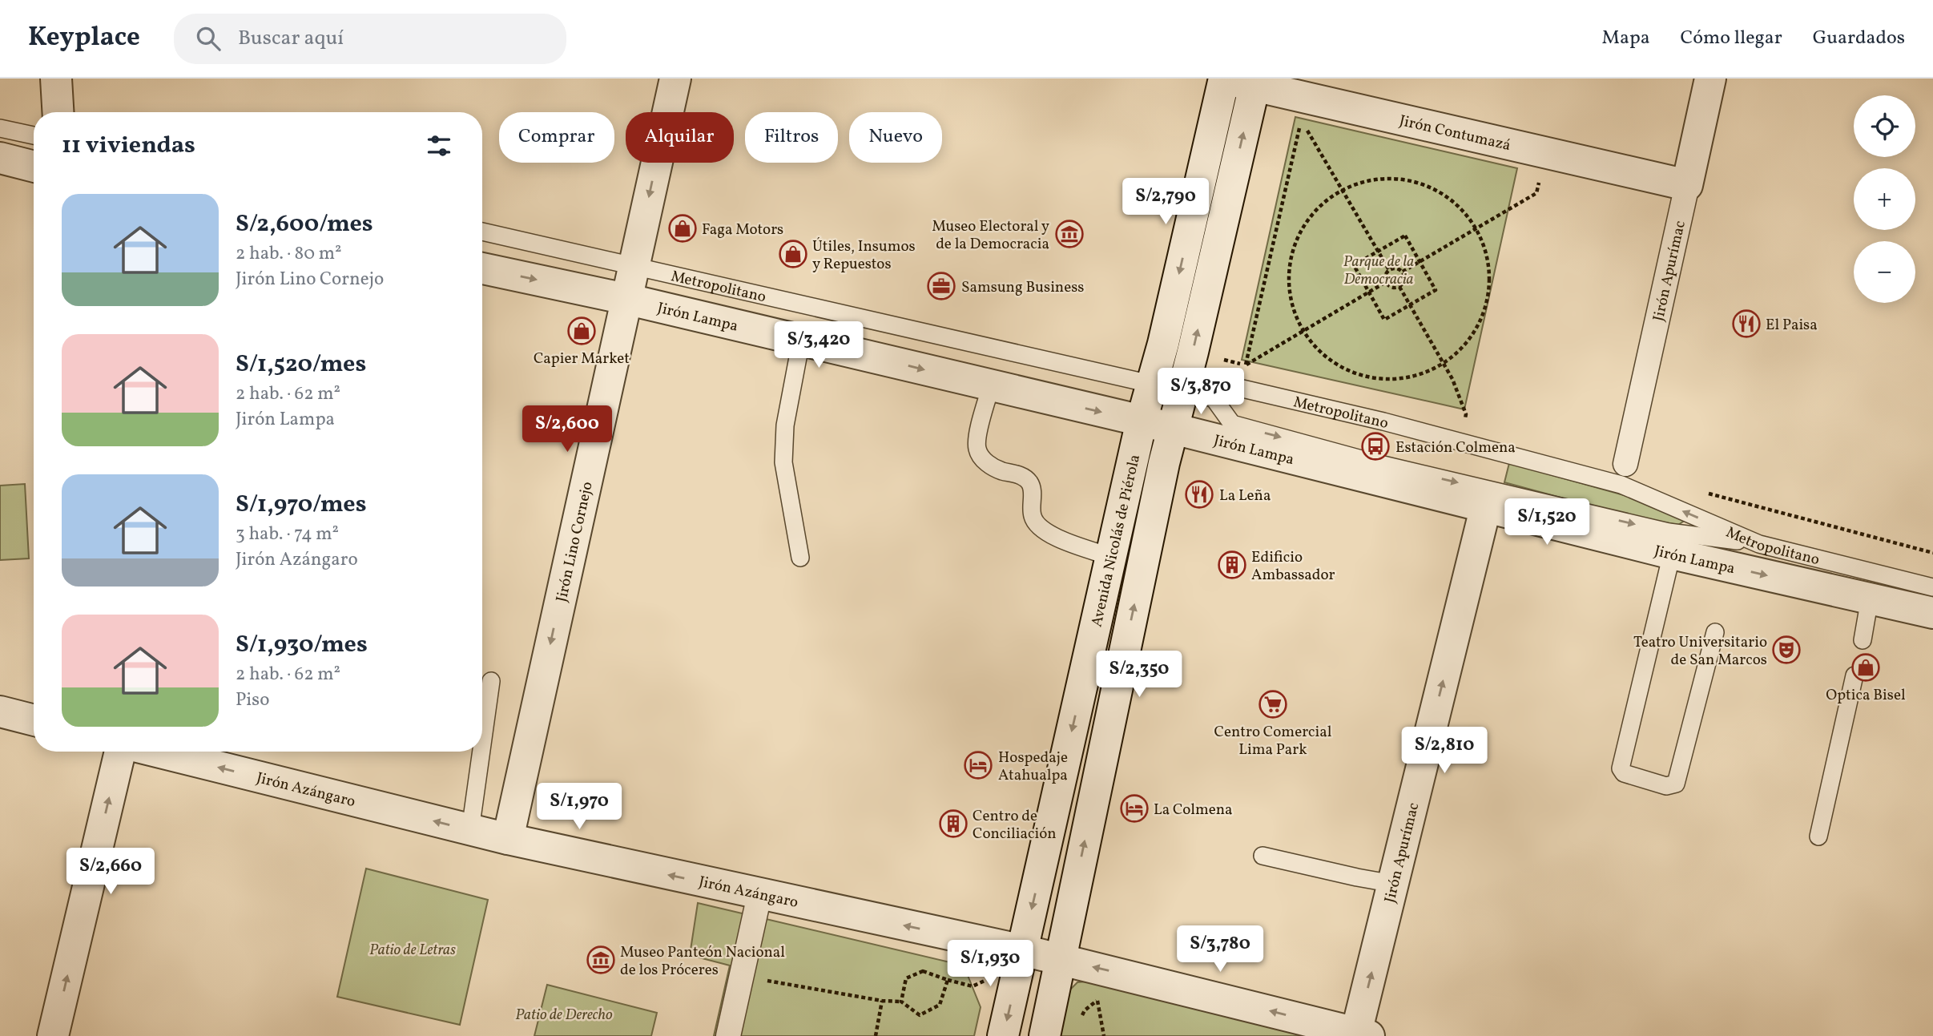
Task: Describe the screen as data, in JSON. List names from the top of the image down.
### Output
{
  "streets": {
    "street": [
      "Jirón Contumazá",
      "Jirón Apurímac",
      "Jirón Lampa",
      "Avenida Nicolás de Piérola",
      "Jirón Lino Cornejo",
      "Jirón Azángaro"
    ],
    "lane": ["Metropolitano"]
  },
  "crossings": [
    ["Jirón Contumazá", "Jirón Apurímac"],
    ["Jirón Contumazá", "Avenida Nicolás de Piérola"],
    ["Jirón Apurímac", "Jirón Lampa"],
    ["Jirón Apurímac", "Jirón Azángaro"],
    ["Metropolitano", "Avenida Nicolás de Piérola"],
    ["Metropolitano", "Jirón Lino Cornejo"],
    ["Jirón Lampa", "Avenida Nicolás de Piérola"],
    ["Jirón Lampa", "Jirón Lino Cornejo"],
    ["Avenida Nicolás de Piérola", "Jirón Azángaro"],
    ["Jirón Lino Cornejo", "Jirón Azángaro"]
  ],
  "one_way": [
    "Jirón Apurímac",
    "Jirón Lampa",
    "Jirón Lino Cornejo",
    "Jirón Azángaro"
  ],
  "parks": ["Parque de la Democracia", "Patio de Letras", "Patio de Derecho"],
  "places": {
    "shop": [
      "Faga Motors",
      "Útiles, Insumos y Repuestos",
      "Capier Market",
      "Optica Bisel"
    ],
    "museum": ["Museo Electoral y de la Democracia", "Museo Panteón Nacional de los Próceres"],
    "office": ["Samsung Business"],
    "restaurant": ["El Paisa", "La Leña"],
    "bus stop": ["Estación Colmena"],
    "building": ["Edificio Ambassador", "Centro de Conciliación"],
    "theatre": ["Teatro Universitario de San Marcos"],
    "supermarket": ["Centro Comercial Lima Park"],
    "hotel": ["Hospedaje Atahualpa", "La Colmena"]
  },
  "page": {
    "header": "Keyplace",
    "search": "Buscar aquí",
    "nav": ["Mapa", "Cómo llegar", "Guardados"],
    "map_buttons": ["+", "−"],
    "chip": [
      "Comprar",
      "Alquilar",
      "Filtros",
      "Nuevo"
    ],
    "heading": "11 viviendas",
    "price": [
      "S/2,790",
      "S/3,420",
      "S/3,870",
      "S/2,600",
      "S/1,520",
      "S/2,350",
      "S/2,810",
      "S/1,970",
      "S/2,660",
      "S/3,780",
      "S/1,930"
    ],
    "list": [
      {
        "name": "S/2,600/mes",
        "note": "2 hab. · 80 m² · Jirón Lino Cornejo"
      },
      {
        "name": "S/1,520/mes",
        "note": "2 hab. · 62 m² · Jirón Lampa"
      },
      {
        "name": "S/1,970/mes",
        "note": "3 hab. · 74 m² · Jirón Azángaro"
      },
      {
        "name": "S/1,930/mes",
        "note": "2 hab. · 62 m² · Piso"
      }
    ]
  }
}
